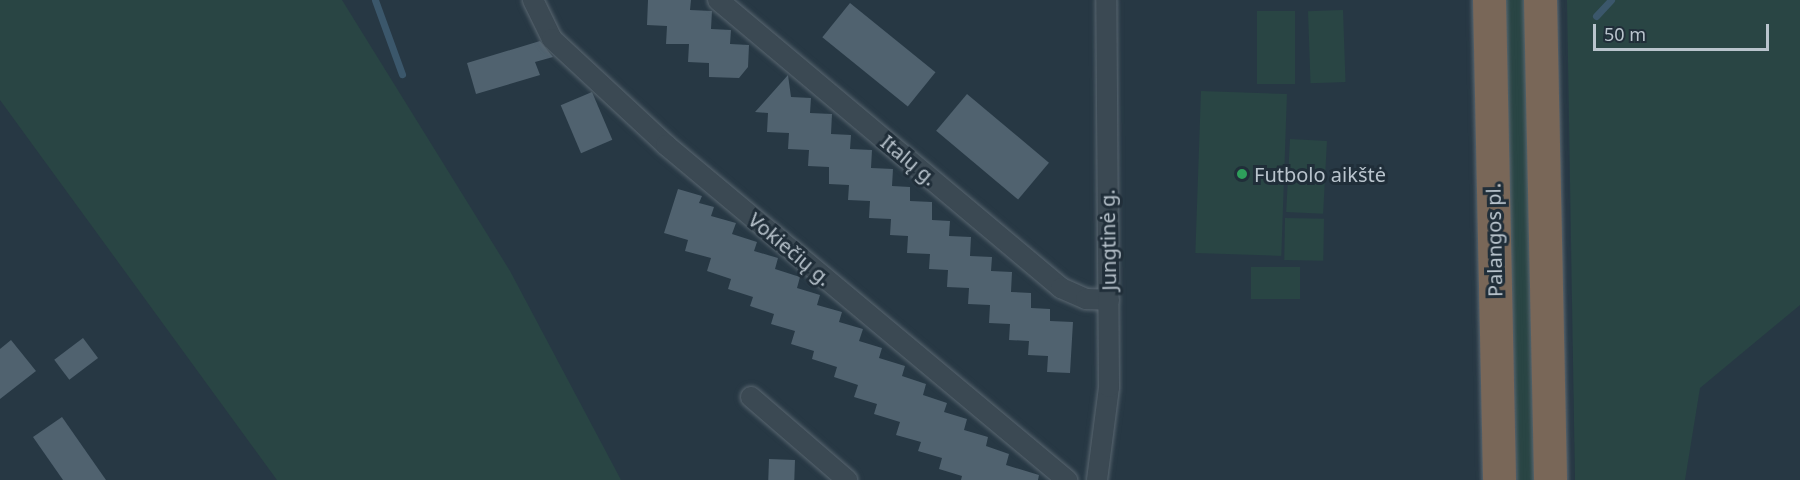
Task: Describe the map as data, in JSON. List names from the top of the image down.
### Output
{
  "streets": {
    "highway": ["Palangos pl."],
    "street": ["Italų g.", "Jungtinė g.", "Vokiečių g."]
  },
  "crossings": [
    ["Italų g.", "Jungtinė g."]
  ],
  "places": ["Futbolo aikštė"],
  "scale_bar": "50 m"
}
